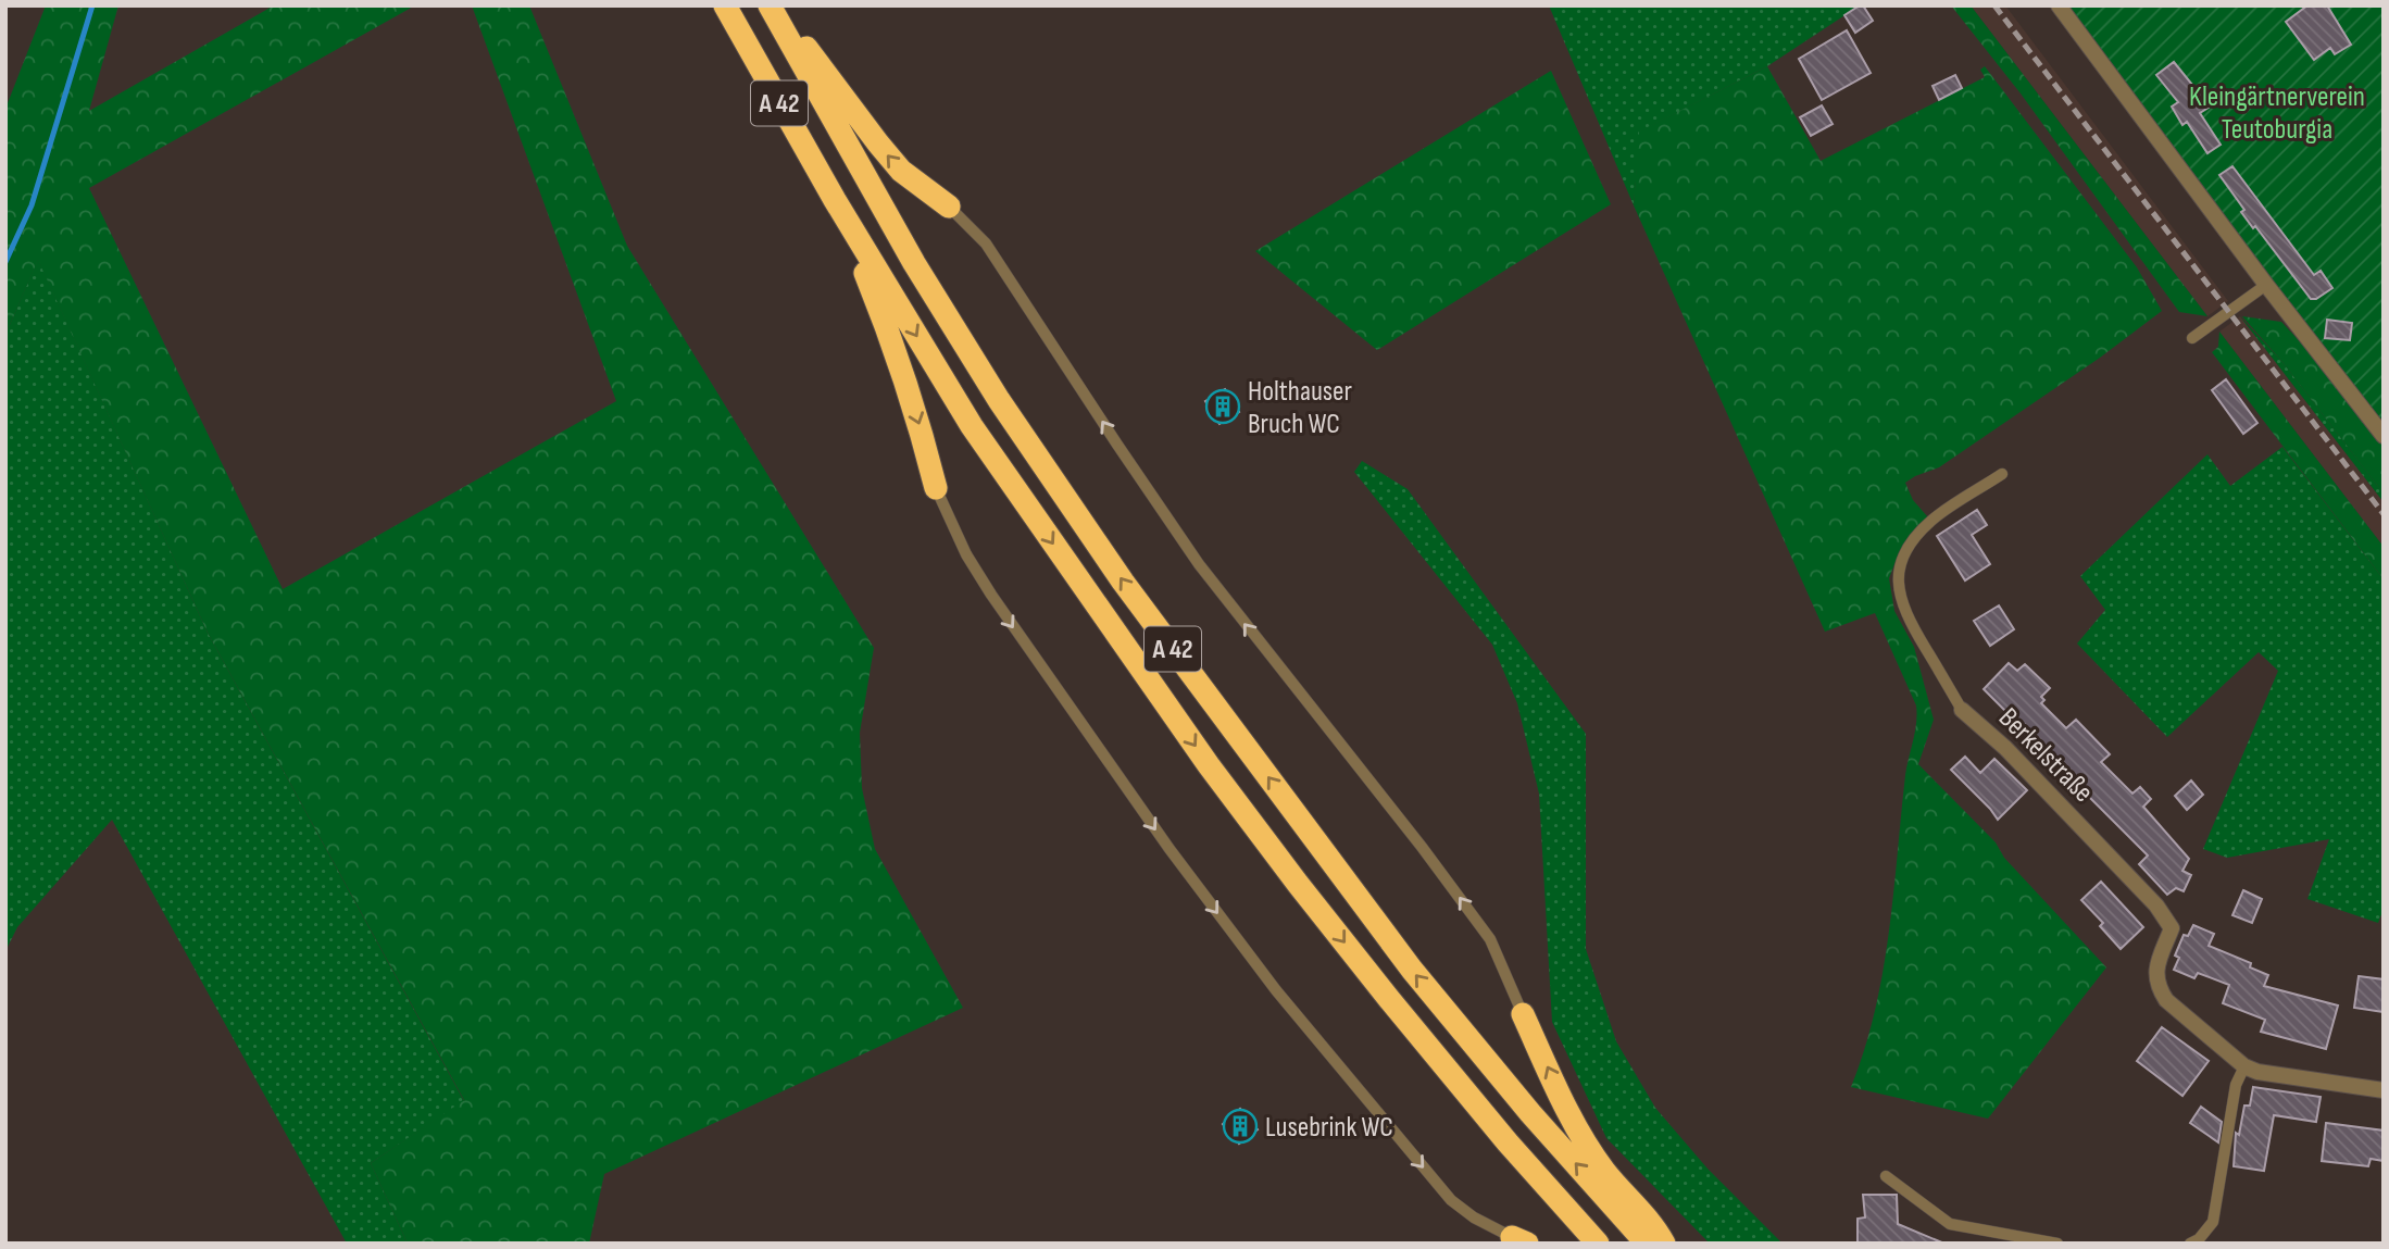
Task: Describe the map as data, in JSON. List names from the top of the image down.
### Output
{
  "streets": {
    "highway": ["A 42"],
    "street": ["Berkelstraße"]
  },
  "parks": ["Kleingärtnerverein Teutoburgia"],
  "places": {
    "building": ["Holthauser Bruch WC", "Lusebrink WC"]
  }
}
